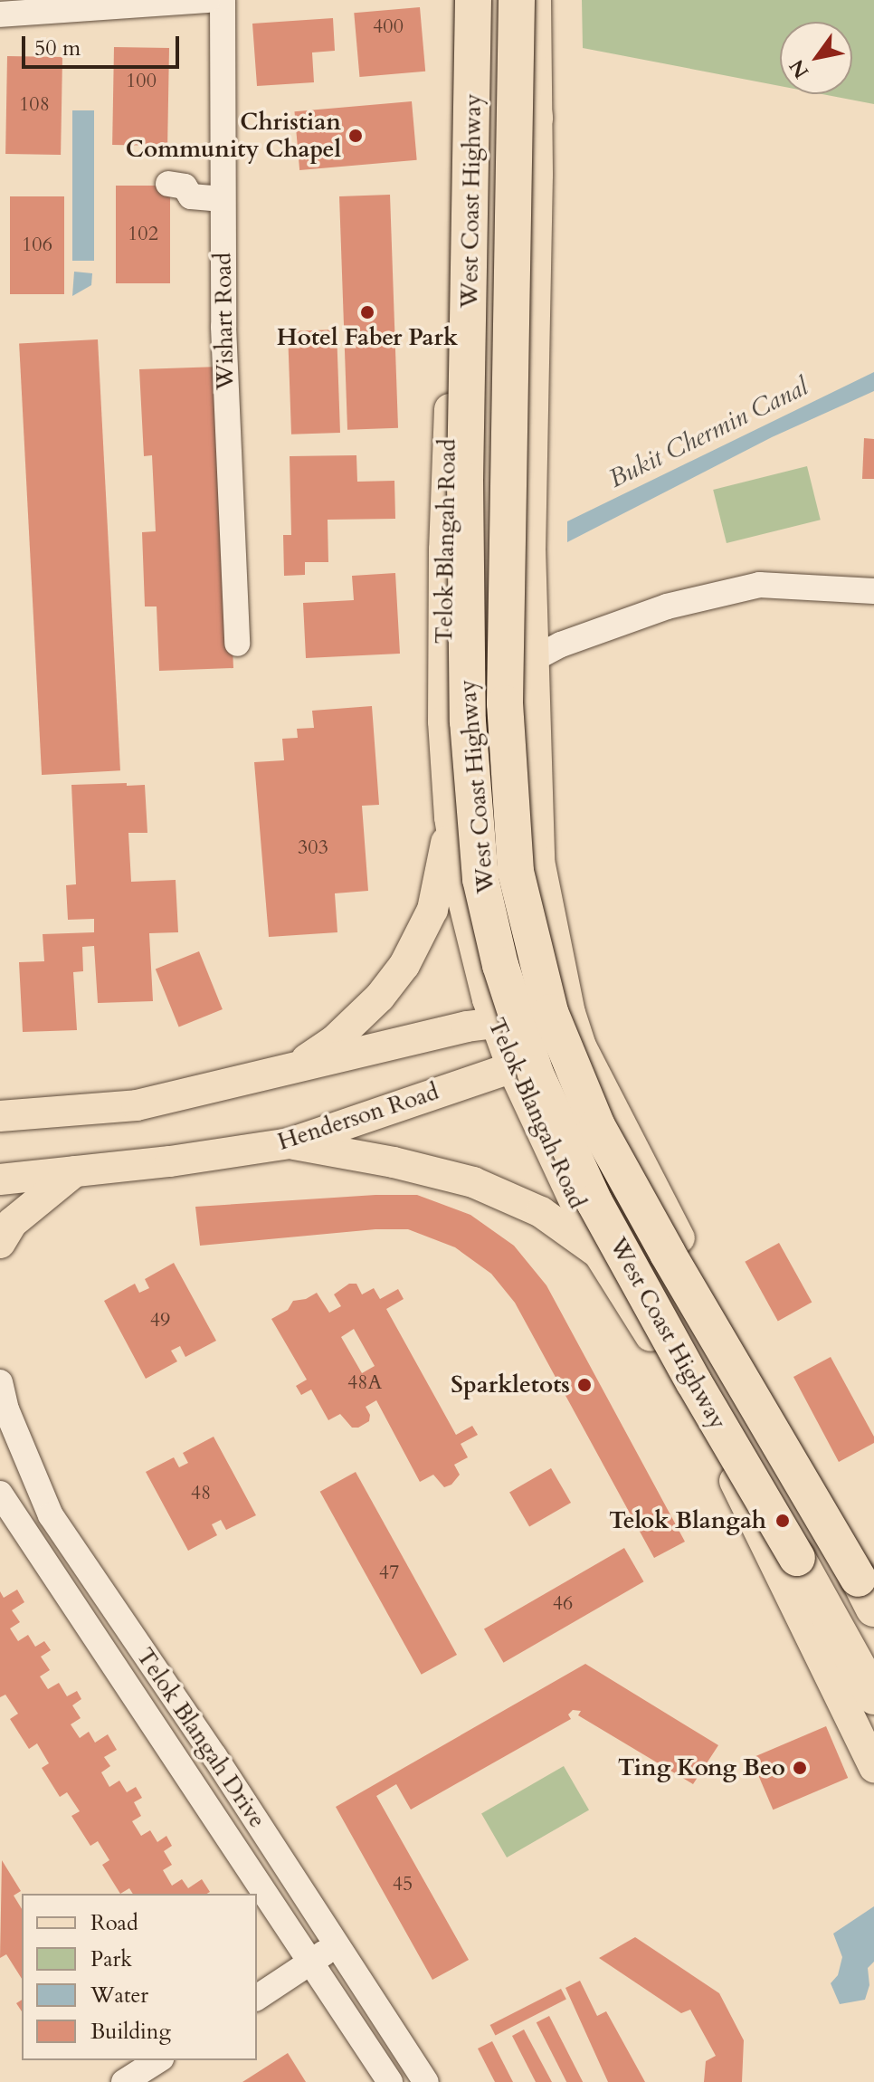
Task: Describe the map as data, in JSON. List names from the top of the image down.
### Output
{
  "streets": {
    "highway": ["West Coast Highway"],
    "main road": ["Telok Blangah Road", "Henderson Road"],
    "street": ["Wishart Road", "Telok Blangah Drive"]
  },
  "crossings": [
    ["Telok Blangah Road", "Henderson Road"]
  ],
  "water": ["Bukit Chermin Canal"],
  "places": [
    "Christian Community Chapel",
    "Hotel Faber Park",
    "Sparkletots",
    "Telok Blangah",
    "Ting Kong Beo"
  ],
  "house_numbers": [
    "400",
    "100",
    "108",
    "102",
    "106",
    "303",
    "49",
    "48A",
    "48",
    "47",
    "46",
    "45"
  ],
  "legend": [
    "Road",
    "Park",
    "Water",
    "Building"
  ],
  "scale_bar": "50 m",
  "north": "bottom left"
}
